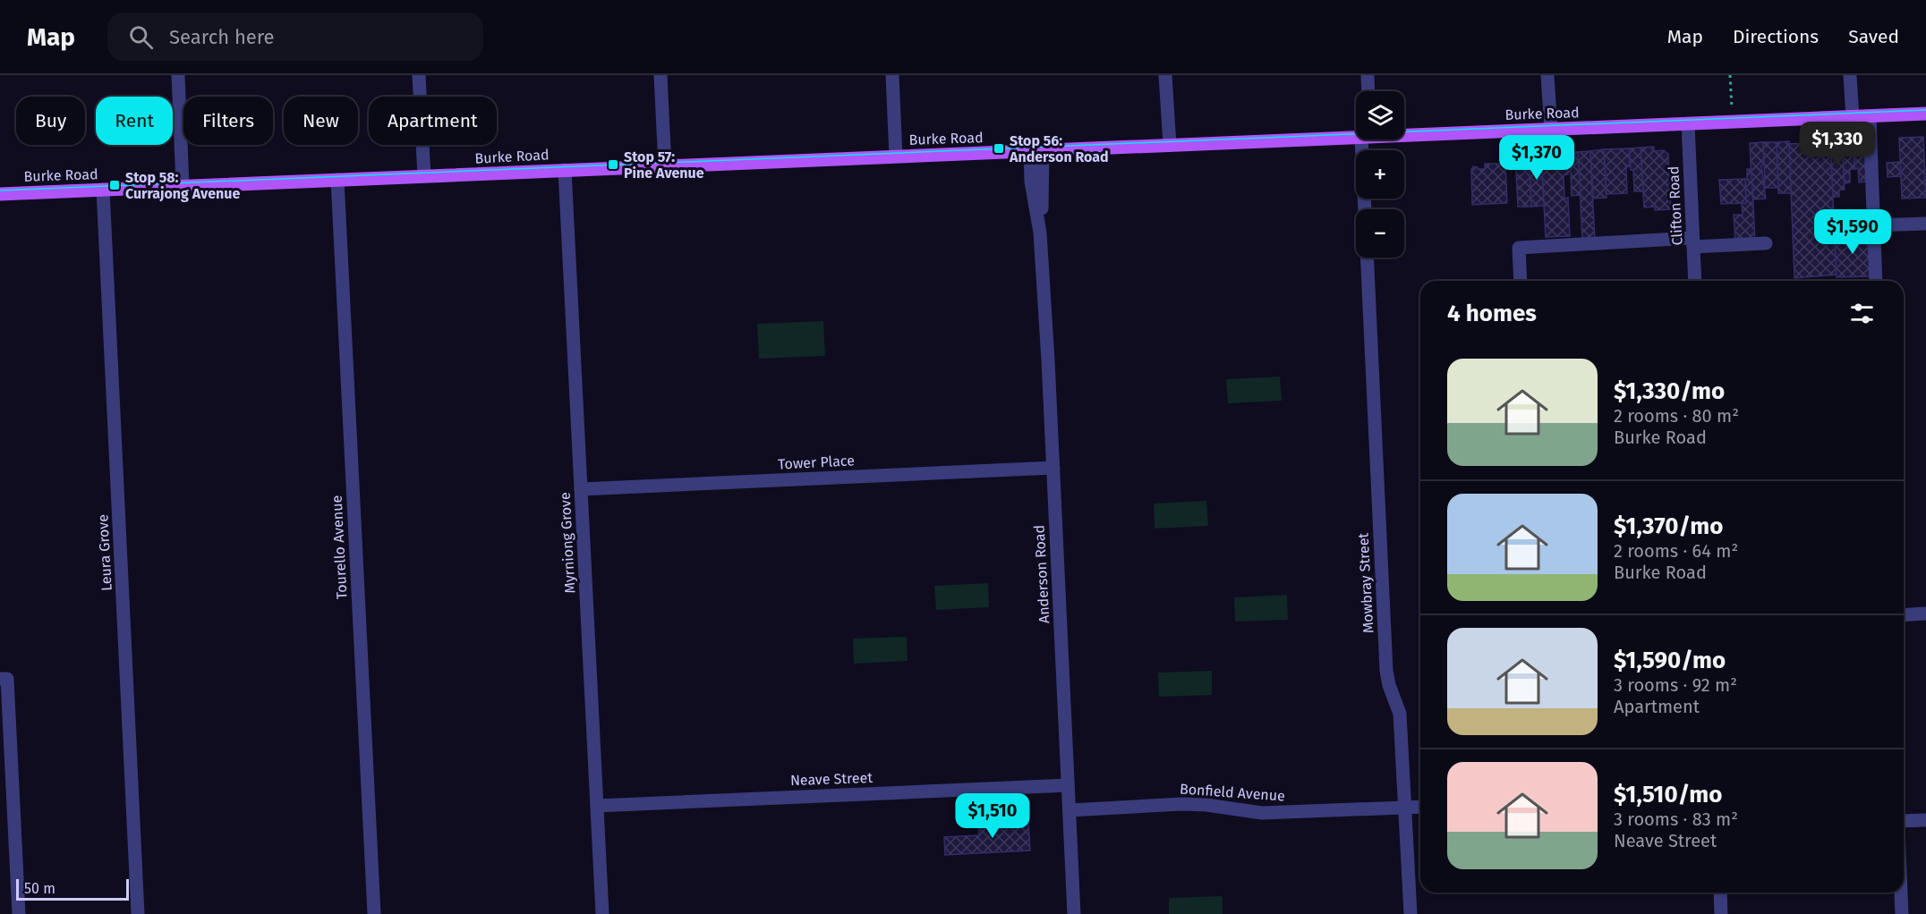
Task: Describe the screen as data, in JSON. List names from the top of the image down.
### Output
{
  "streets": {
    "main road": ["Burke Road"],
    "street": [
      "Clifton Road",
      "Tower Place",
      "Myrniong Grove",
      "Tourello Avenue",
      "Leura Grove",
      "Anderson Road",
      "Mowbray Street",
      "Neave Street",
      "Bonfield Avenue"
    ]
  },
  "crossings": [
    ["Burke Road", "Clifton Road"],
    ["Burke Road", "Myrniong Grove"],
    ["Burke Road", "Tourello Avenue"],
    ["Burke Road", "Leura Grove"],
    ["Burke Road", "Anderson Road"],
    ["Tower Place", "Myrniong Grove"],
    ["Tower Place", "Anderson Road"],
    ["Myrniong Grove", "Neave Street"],
    ["Anderson Road", "Neave Street"],
    ["Anderson Road", "Bonfield Avenue"],
    ["Mowbray Street", "Bonfield Avenue"]
  ],
  "places": {
    "transit": ["Stop 56: Anderson Road", "Stop 57: Pine Avenue", "Stop 58: Currajong Avenue"]
  },
  "scale_bar": "50 m",
  "page": {
    "header": "Map",
    "search": "Search here",
    "nav": ["Map", "Directions", "Saved"],
    "map_buttons": ["+", "−"],
    "chip": [
      "Buy",
      "Rent",
      "Filters",
      "New",
      "Apartment"
    ],
    "price": [
      "$1,330",
      "$1,370",
      "$1,590",
      "$1,510"
    ],
    "heading": "4 homes",
    "list": [
      {
        "name": "$1,330/mo",
        "note": "2 rooms · 80 m² · Burke Road"
      },
      {
        "name": "$1,370/mo",
        "note": "2 rooms · 64 m² · Burke Road"
      },
      {
        "name": "$1,590/mo",
        "note": "3 rooms · 92 m² · Apartment"
      },
      {
        "name": "$1,510/mo",
        "note": "3 rooms · 83 m² · Neave Street"
      }
    ],
    "scale": "50 m"
  }
}
